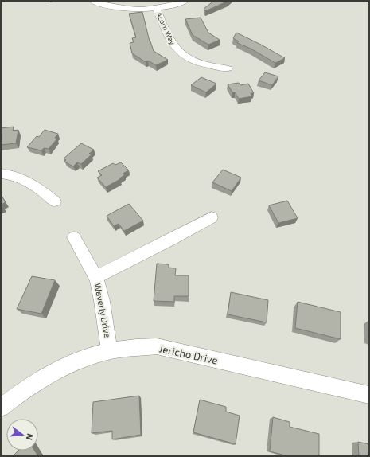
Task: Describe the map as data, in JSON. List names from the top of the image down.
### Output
{
  "streets": {
    "street": ["Acorn Way", "Waverly Drive", "Jericho Drive"]
  },
  "crossings": [
    ["Waverly Drive", "Jericho Drive"]
  ],
  "north": "right"
}
